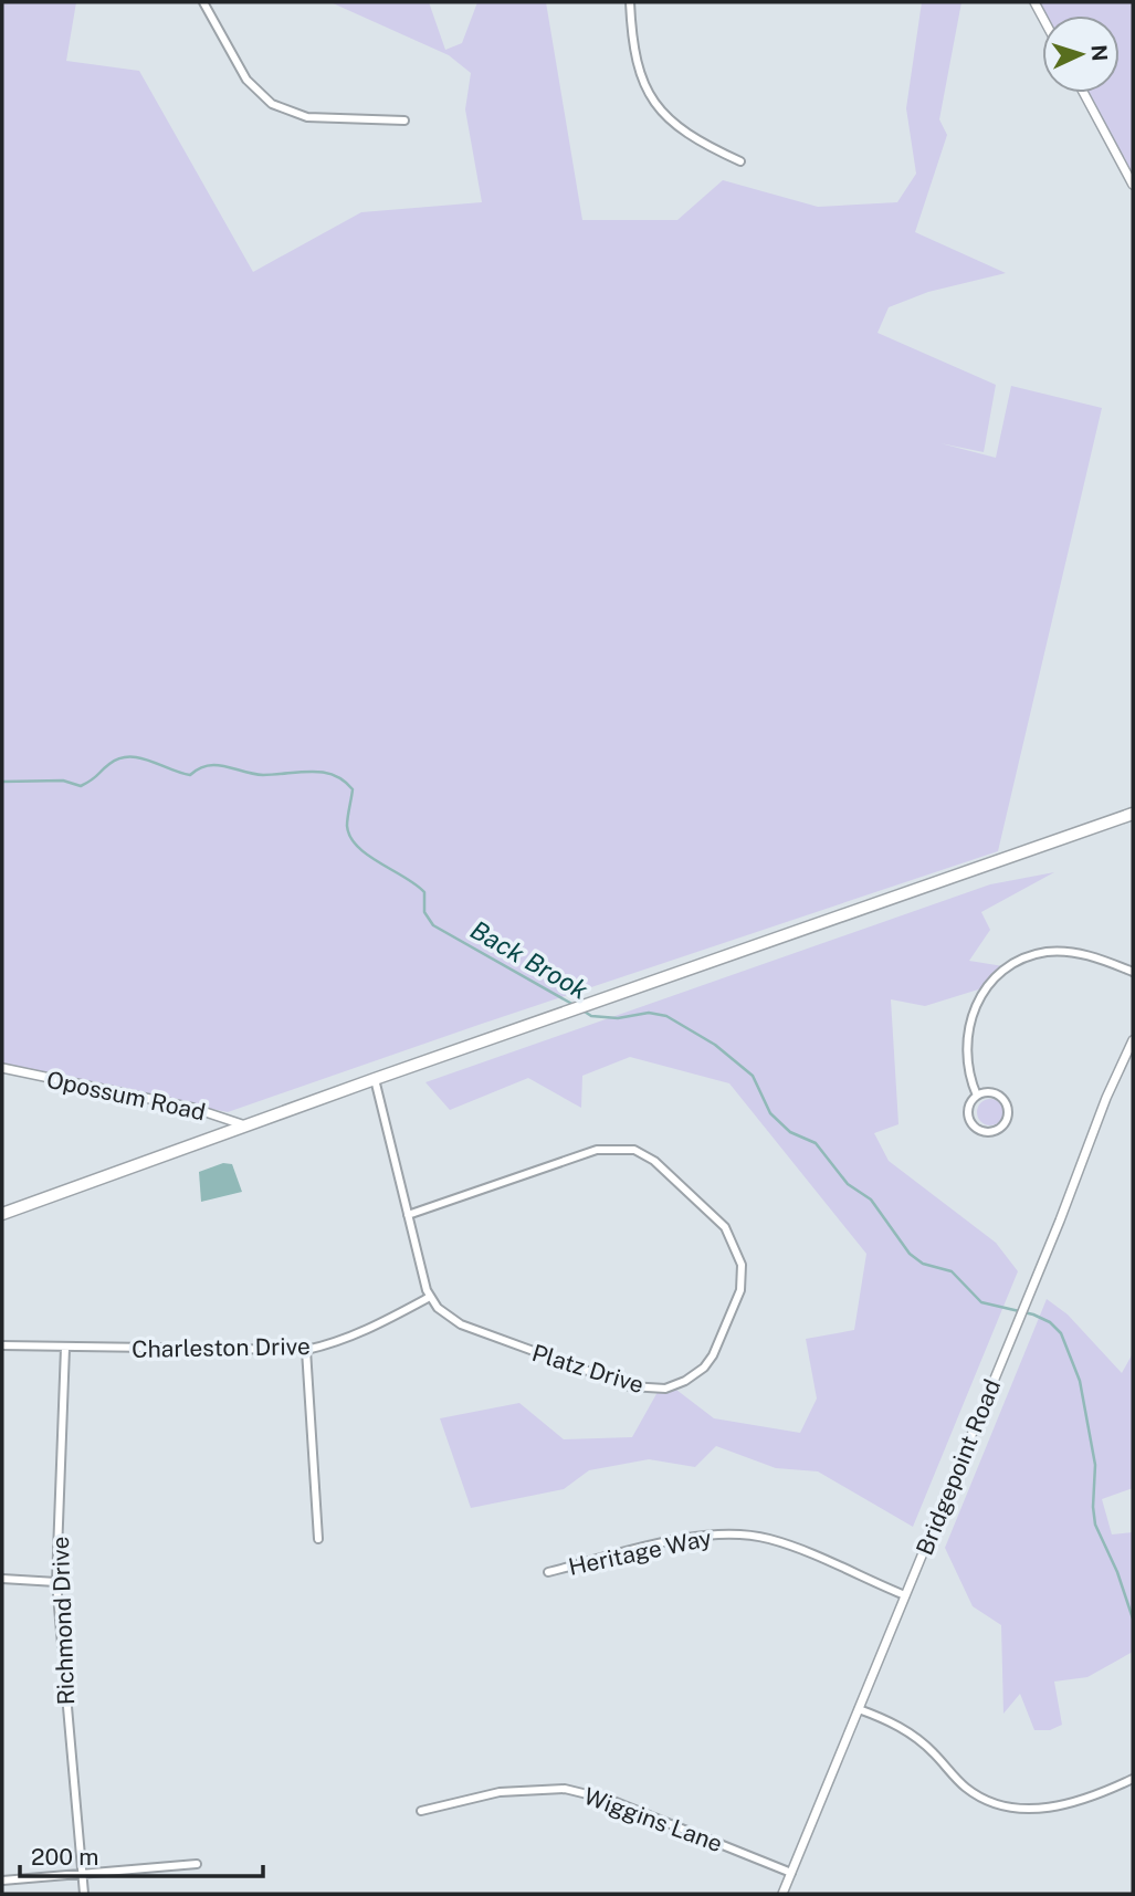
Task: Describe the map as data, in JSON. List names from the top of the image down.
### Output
{
  "streets": {
    "street": [
      "Opossum Road",
      "Charleston Drive",
      "Platz Drive",
      "Bridgepoint Road",
      "Heritage Way",
      "Richmond Drive",
      "Wiggins Lane"
    ]
  },
  "crossings": [
    ["Charleston Drive", "Platz Drive"],
    ["Charleston Drive", "Richmond Drive"],
    ["Bridgepoint Road", "Heritage Way"],
    ["Bridgepoint Road", "Wiggins Lane"]
  ],
  "water": ["Back Brook"],
  "scale_bar": "200 m",
  "north": "right"
}
